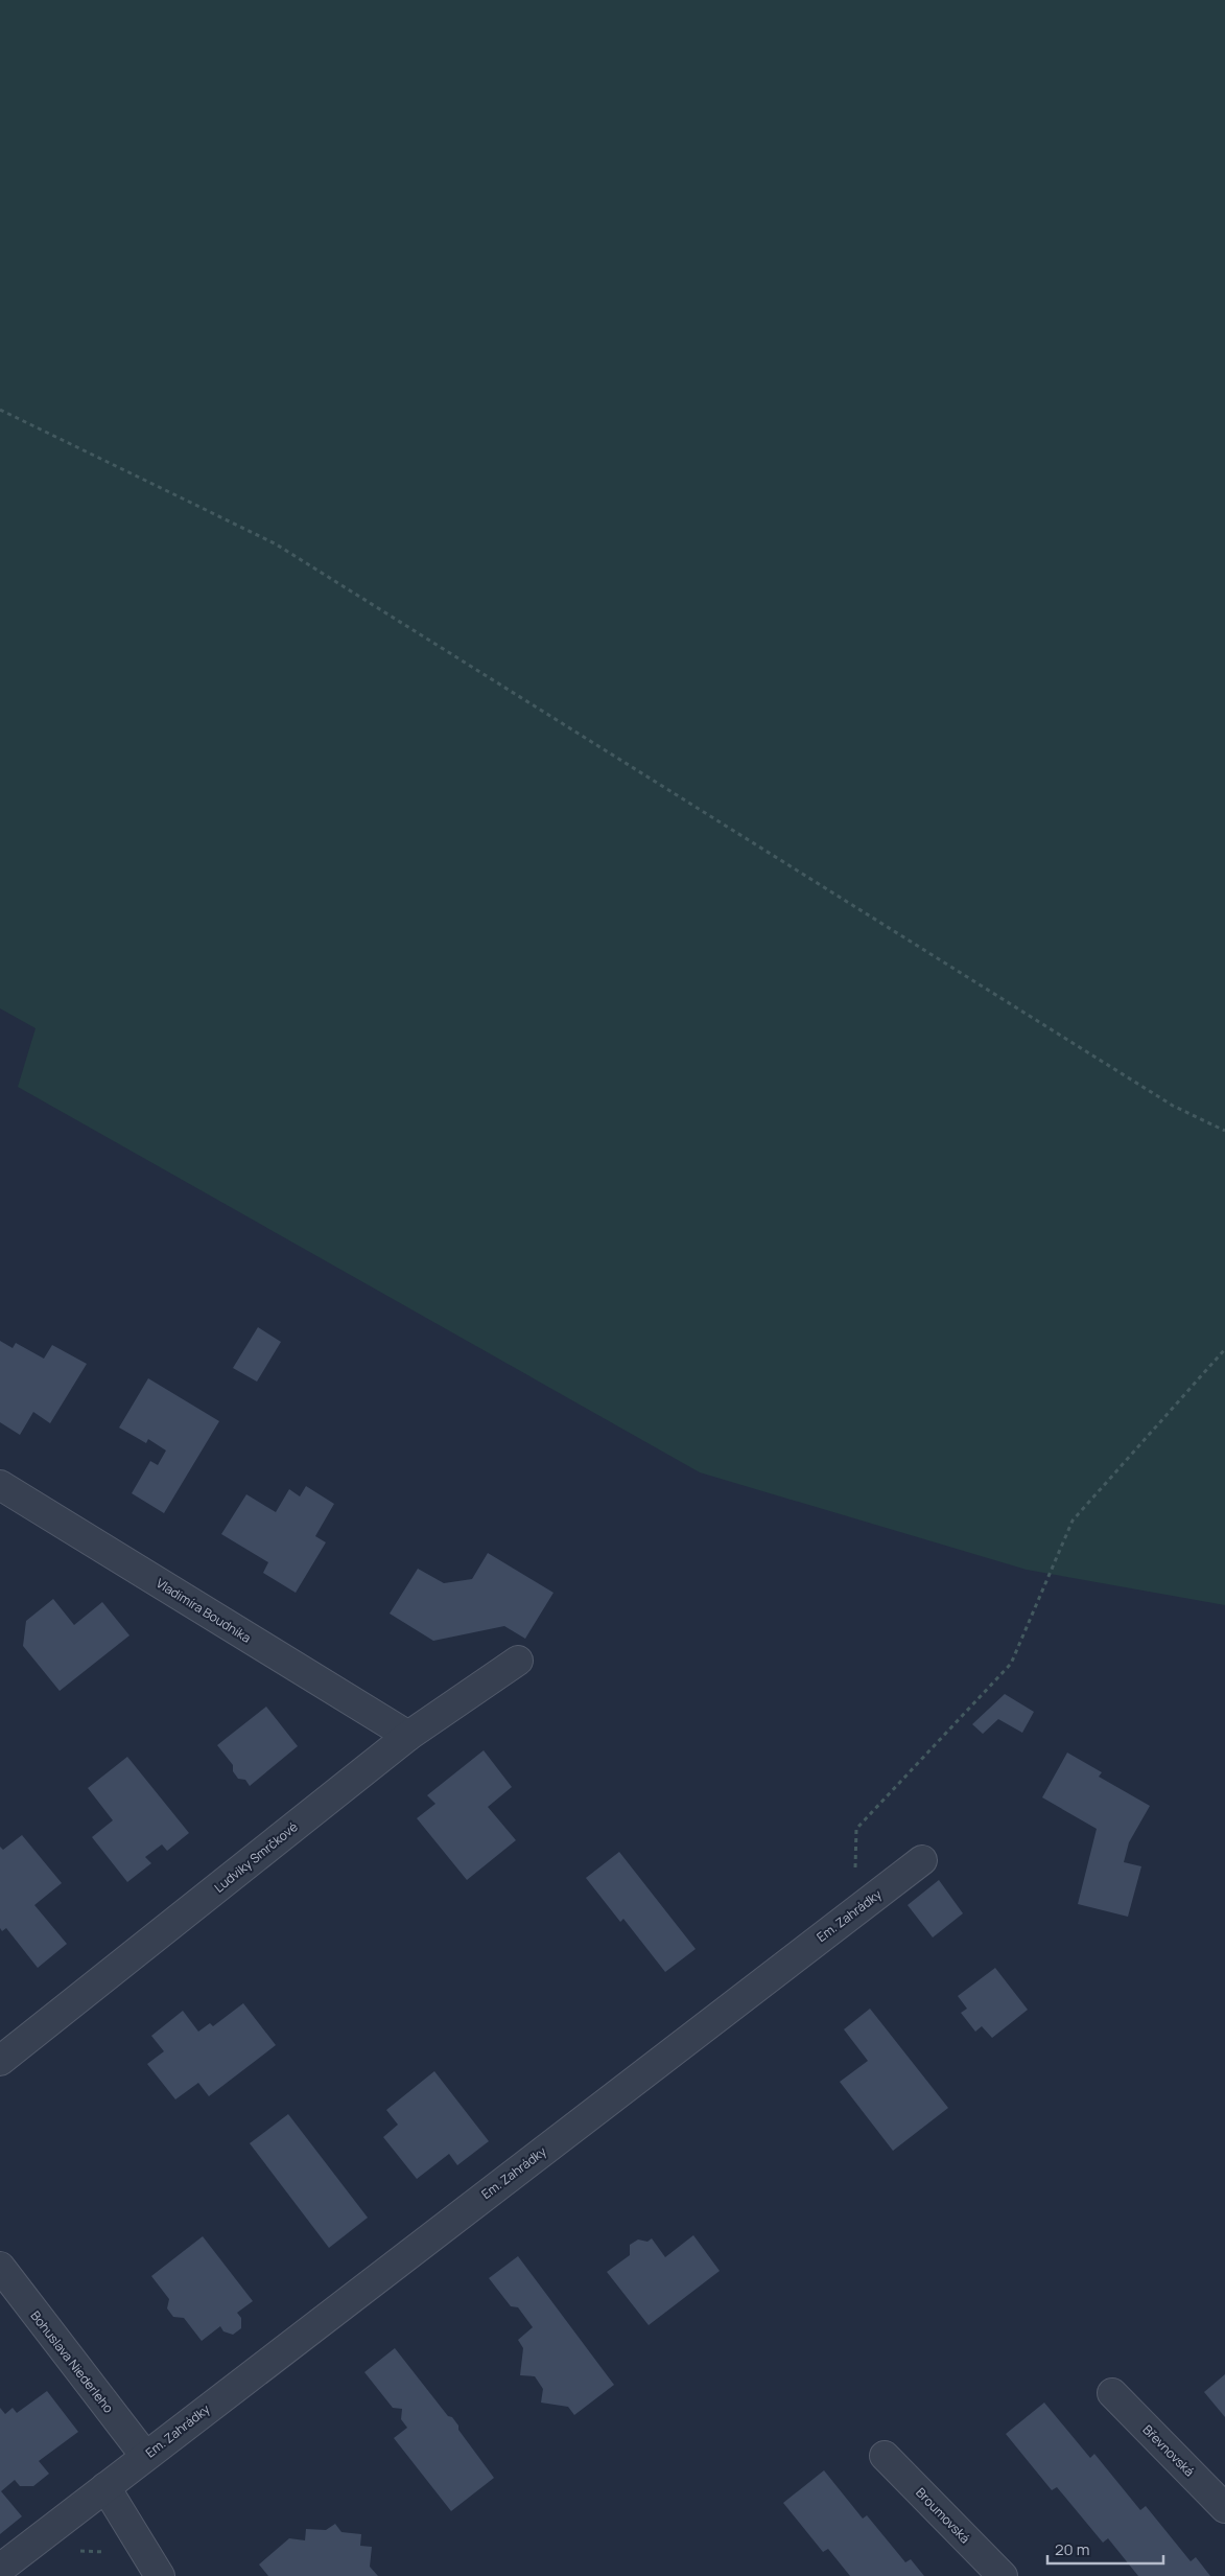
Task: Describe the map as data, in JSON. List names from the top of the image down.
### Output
{
  "streets": {
    "street": [
      "Vladimíra Boudníka",
      "Ludviky Smrčkové",
      "Em. Zahrádky",
      "Bohuslava Niederleho",
      "Břevnovská",
      "Broumovská"
    ]
  },
  "crossings": [
    ["Vladimíra Boudníka", "Ludviky Smrčkové"],
    ["Em. Zahrádky", "Bohuslava Niederleho"]
  ],
  "scale_bar": "20 m"
}
